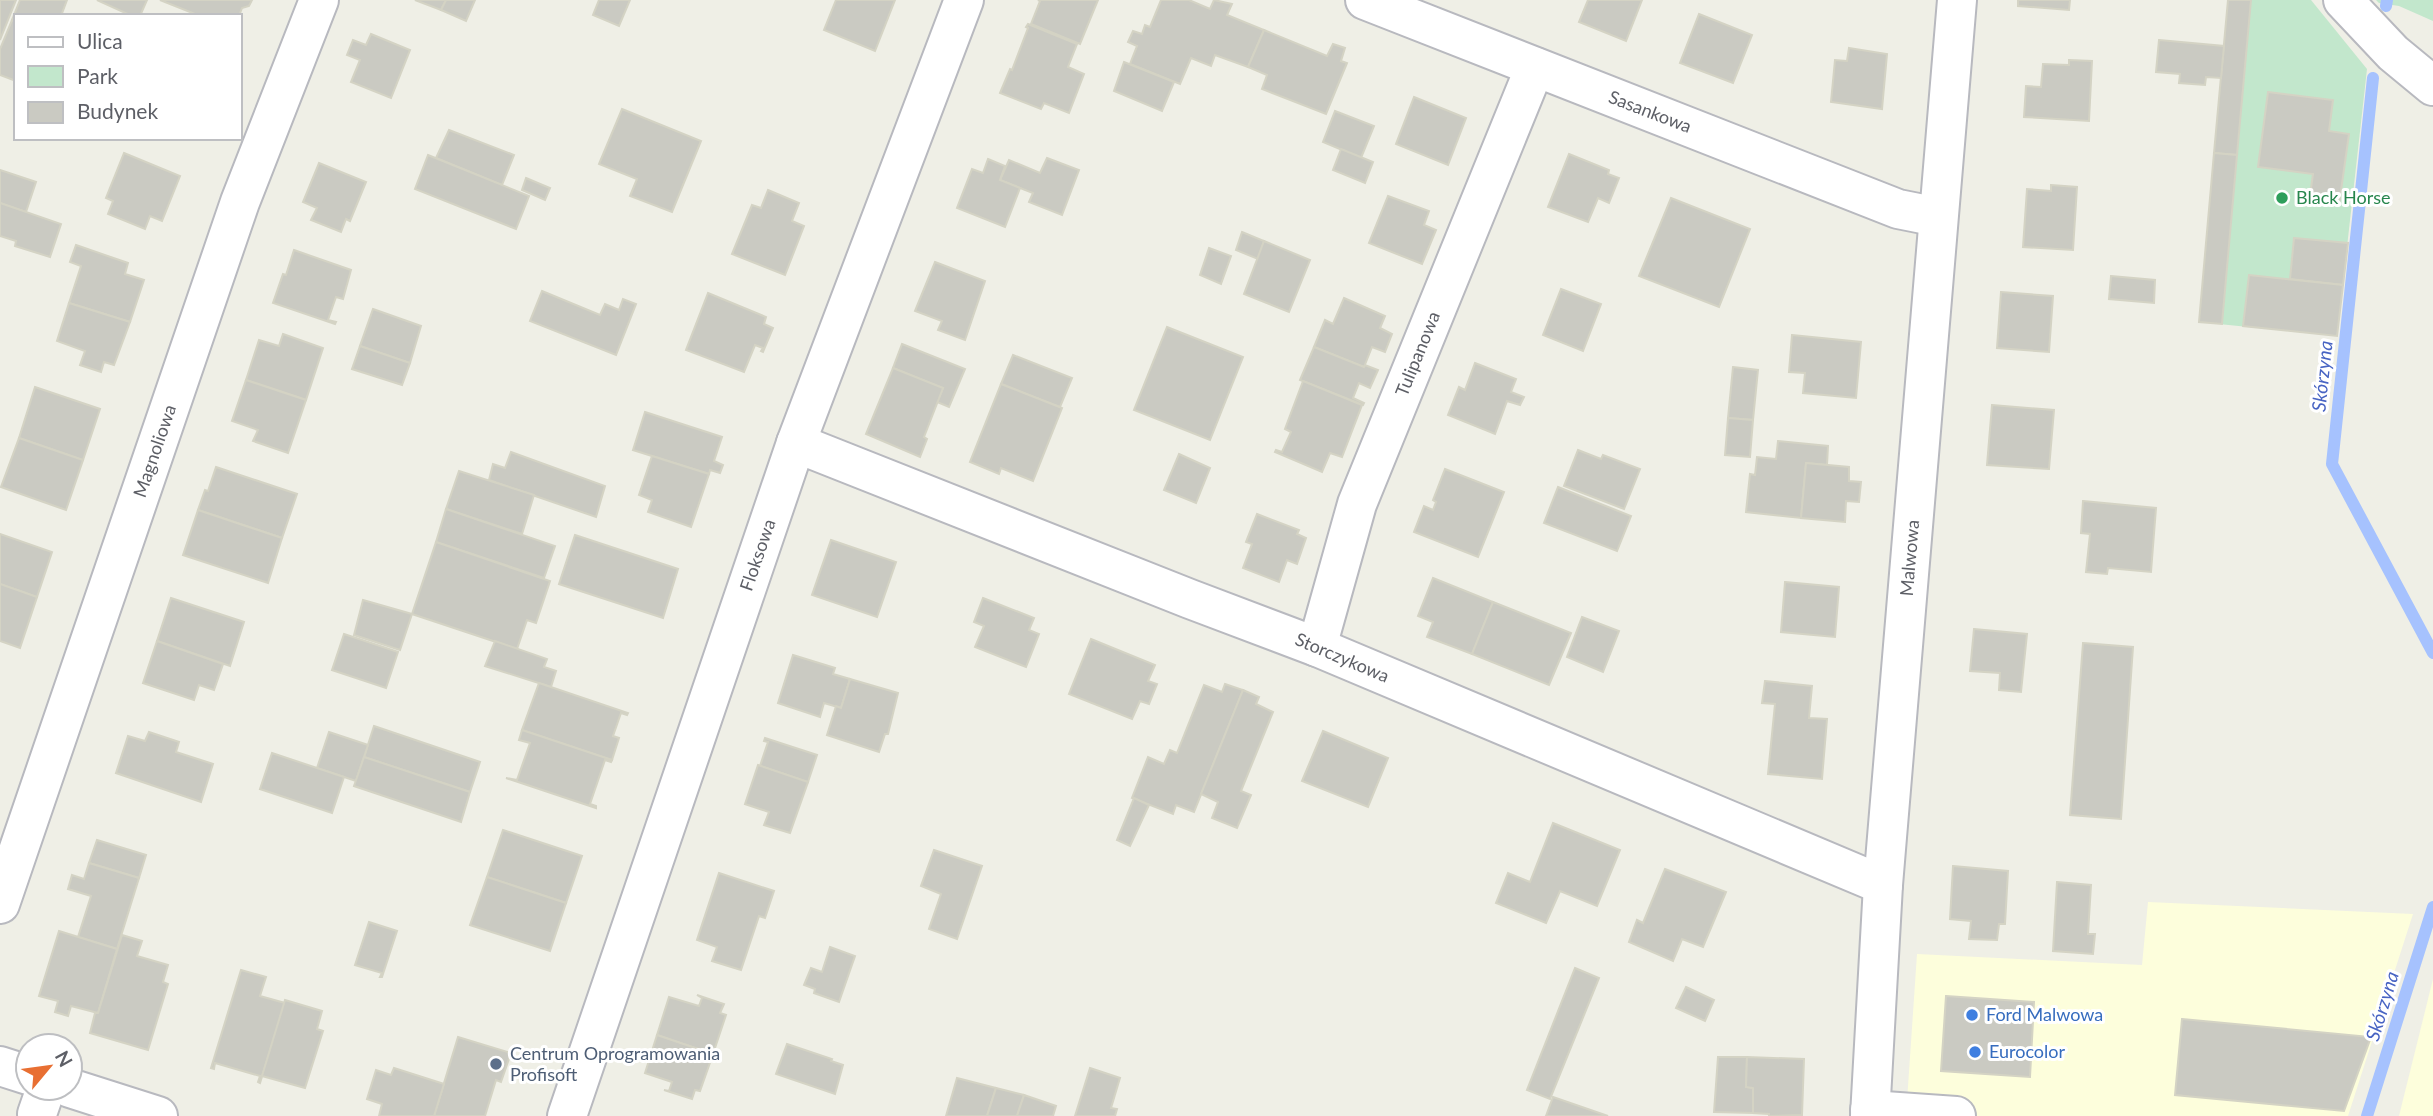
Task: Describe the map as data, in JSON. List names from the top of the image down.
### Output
{
  "streets": {
    "street": [
      "Sasankowa",
      "Tulipanowa",
      "Magnoliowa",
      "Floksowa",
      "Malwowa",
      "Storczykowa"
    ]
  },
  "crossings": [
    ["Sasankowa", "Tulipanowa"],
    ["Sasankowa", "Malwowa"],
    ["Tulipanowa", "Storczykowa"],
    ["Floksowa", "Storczykowa"],
    ["Malwowa", "Storczykowa"]
  ],
  "water": ["Skórzyna"],
  "places": [
    "Black Horse",
    "Ford Malwowa",
    "Eurocolor",
    "Centrum Oprogramowania Profisoft"
  ],
  "legend": ["Ulica", "Park", "Budynek"],
  "north": "top right"
}
